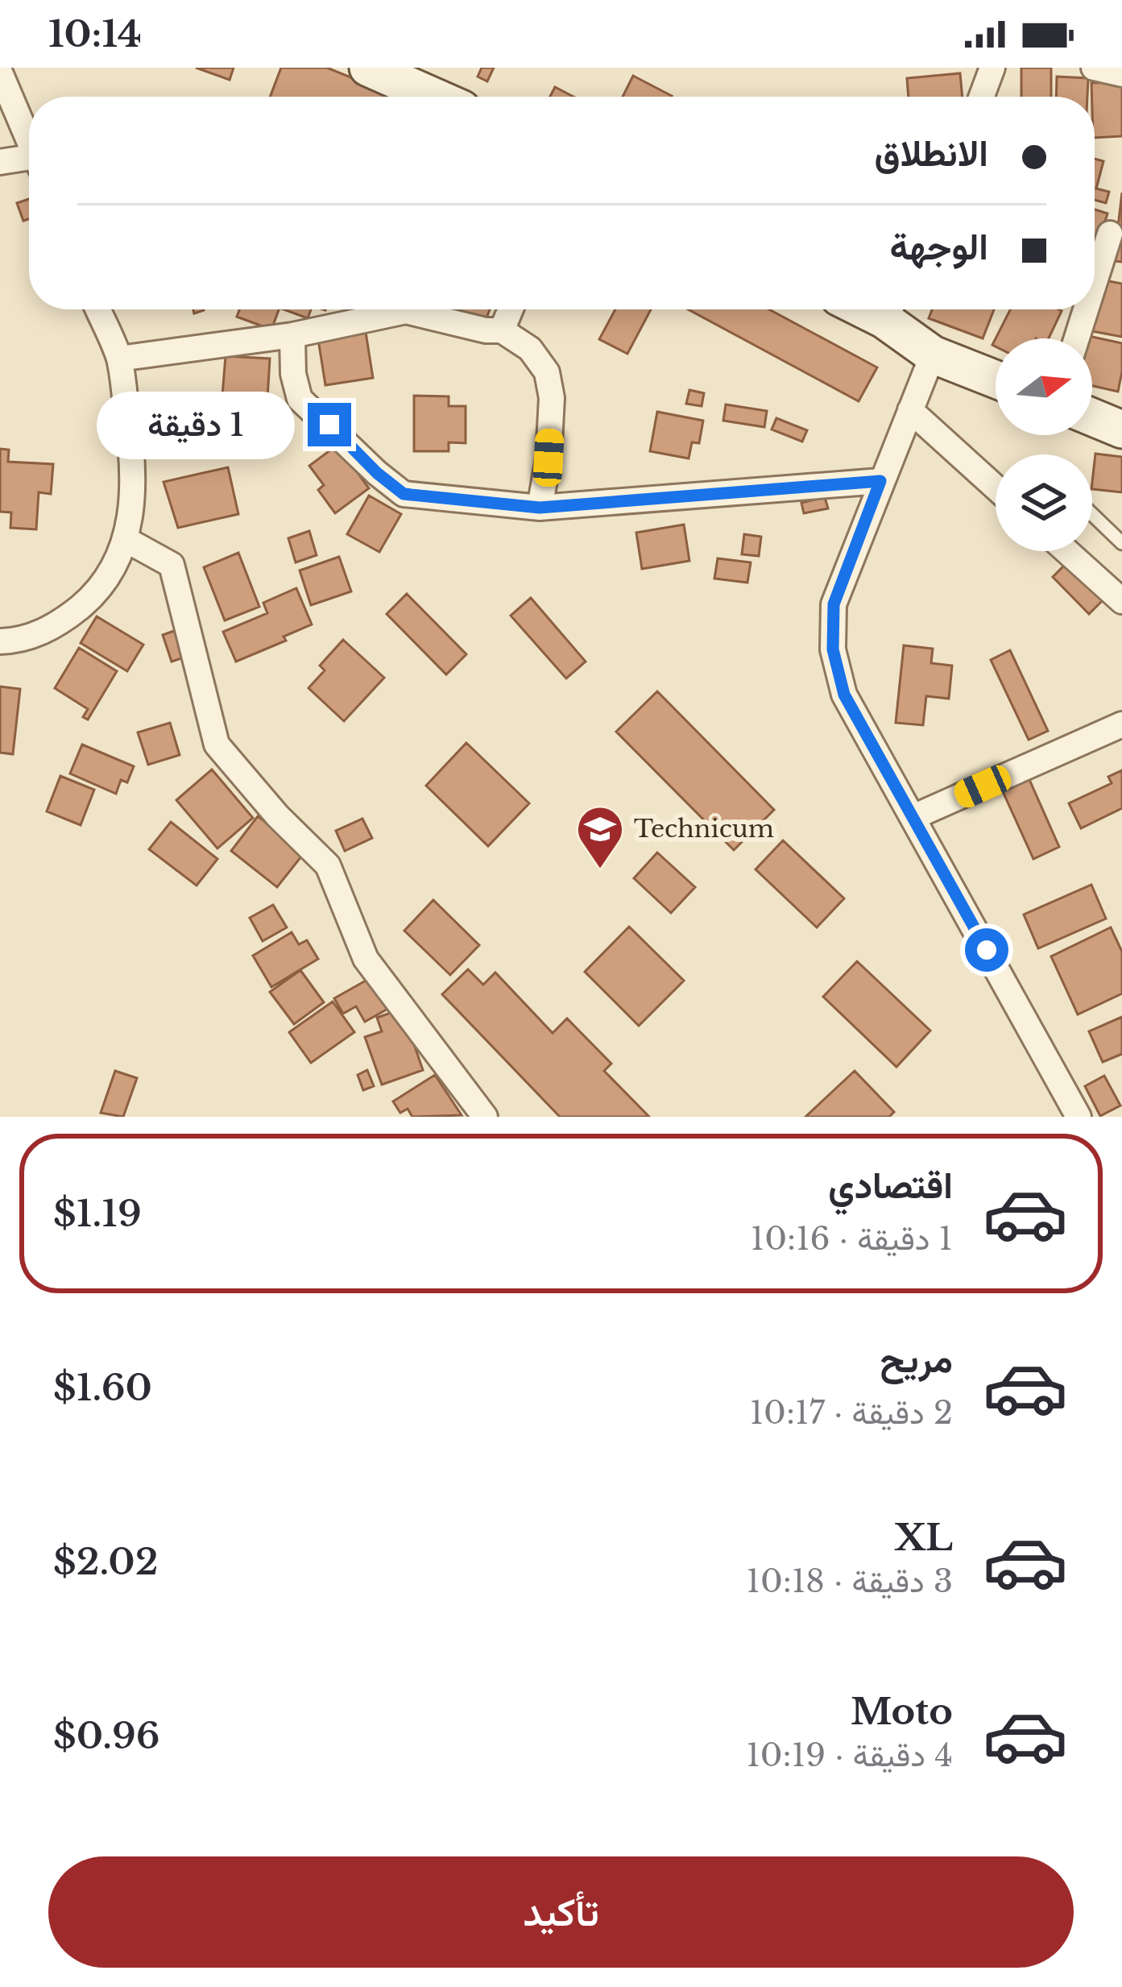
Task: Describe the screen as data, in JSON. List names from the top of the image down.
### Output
{
  "places": {
    "school or university": ["Technicum"]
  },
  "north": "right",
  "page": {
    "status": "10:14",
    "banner": ["الانطلاق", "الوجهة"],
    "bubble": "1 دقيقة",
    "list": [
      {
        "name": "اقتصادي",
        "note": "1 دقيقة · 10:16",
        "value": "$1.19"
      },
      {
        "name": "مريح",
        "note": "2 دقيقة · 10:17",
        "value": "$1.60"
      },
      {
        "name": "XL",
        "note": "3 دقيقة · 10:18",
        "value": "$2.02"
      },
      {
        "name": "Moto",
        "note": "4 دقيقة · 10:19",
        "value": "$0.96"
      }
    ],
    "buttons": "تأكيد"
  }
}
